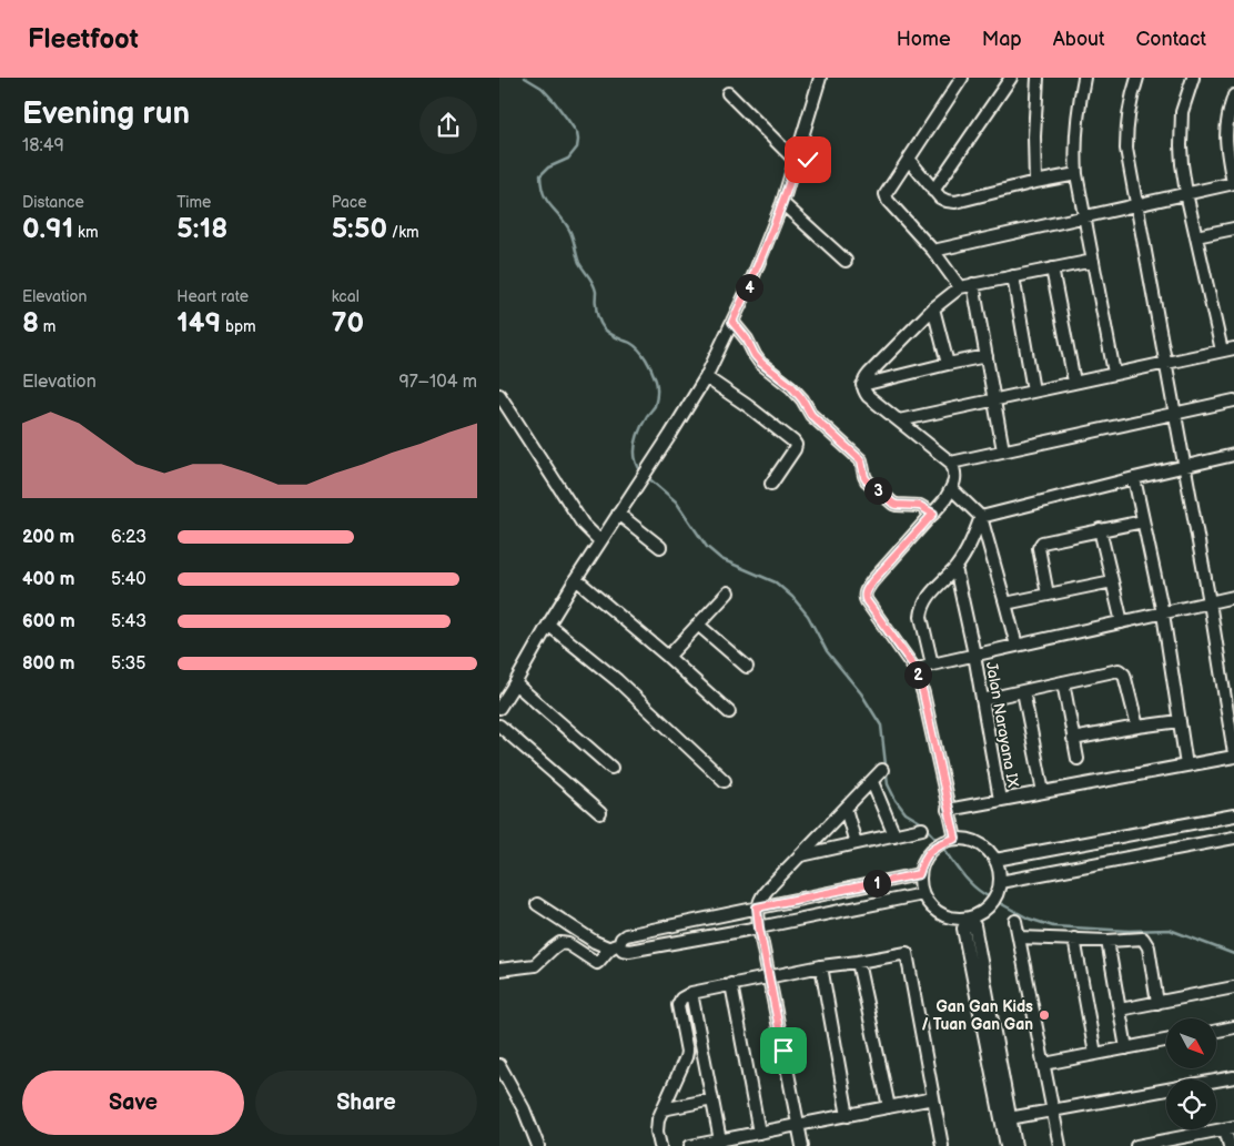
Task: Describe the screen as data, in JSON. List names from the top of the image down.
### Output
{
  "streets": {
    "street": ["Jalan Narayana IX"]
  },
  "places": ["Gan Gan Kids / Tuan Gan Gan"],
  "north": "bottom right",
  "page": {
    "header": "Fleetfoot",
    "nav": [
      "Home",
      "Map",
      "About",
      "Contact"
    ],
    "heading": ["Evening run", "18:49"],
    "stats": [
      ["Distance", "0.91 km"],
      ["Time", "5:18"],
      ["Pace", "5:50 /km"],
      ["Elevation", "8 m"],
      ["Heart rate", "149 bpm"],
      ["kcal", "70"]
    ],
    "pins": [
      "4",
      "3",
      "2",
      "1"
    ],
    "chart": ["Elevation", "97–104 m"],
    "list": [
      {
        "name": "200 m",
        "note": "6:23"
      },
      {
        "name": "400 m",
        "note": "5:40"
      },
      {
        "name": "600 m",
        "note": "5:43"
      },
      {
        "name": "800 m",
        "note": "5:35"
      }
    ],
    "buttons": ["Save", "Share"]
  }
}
